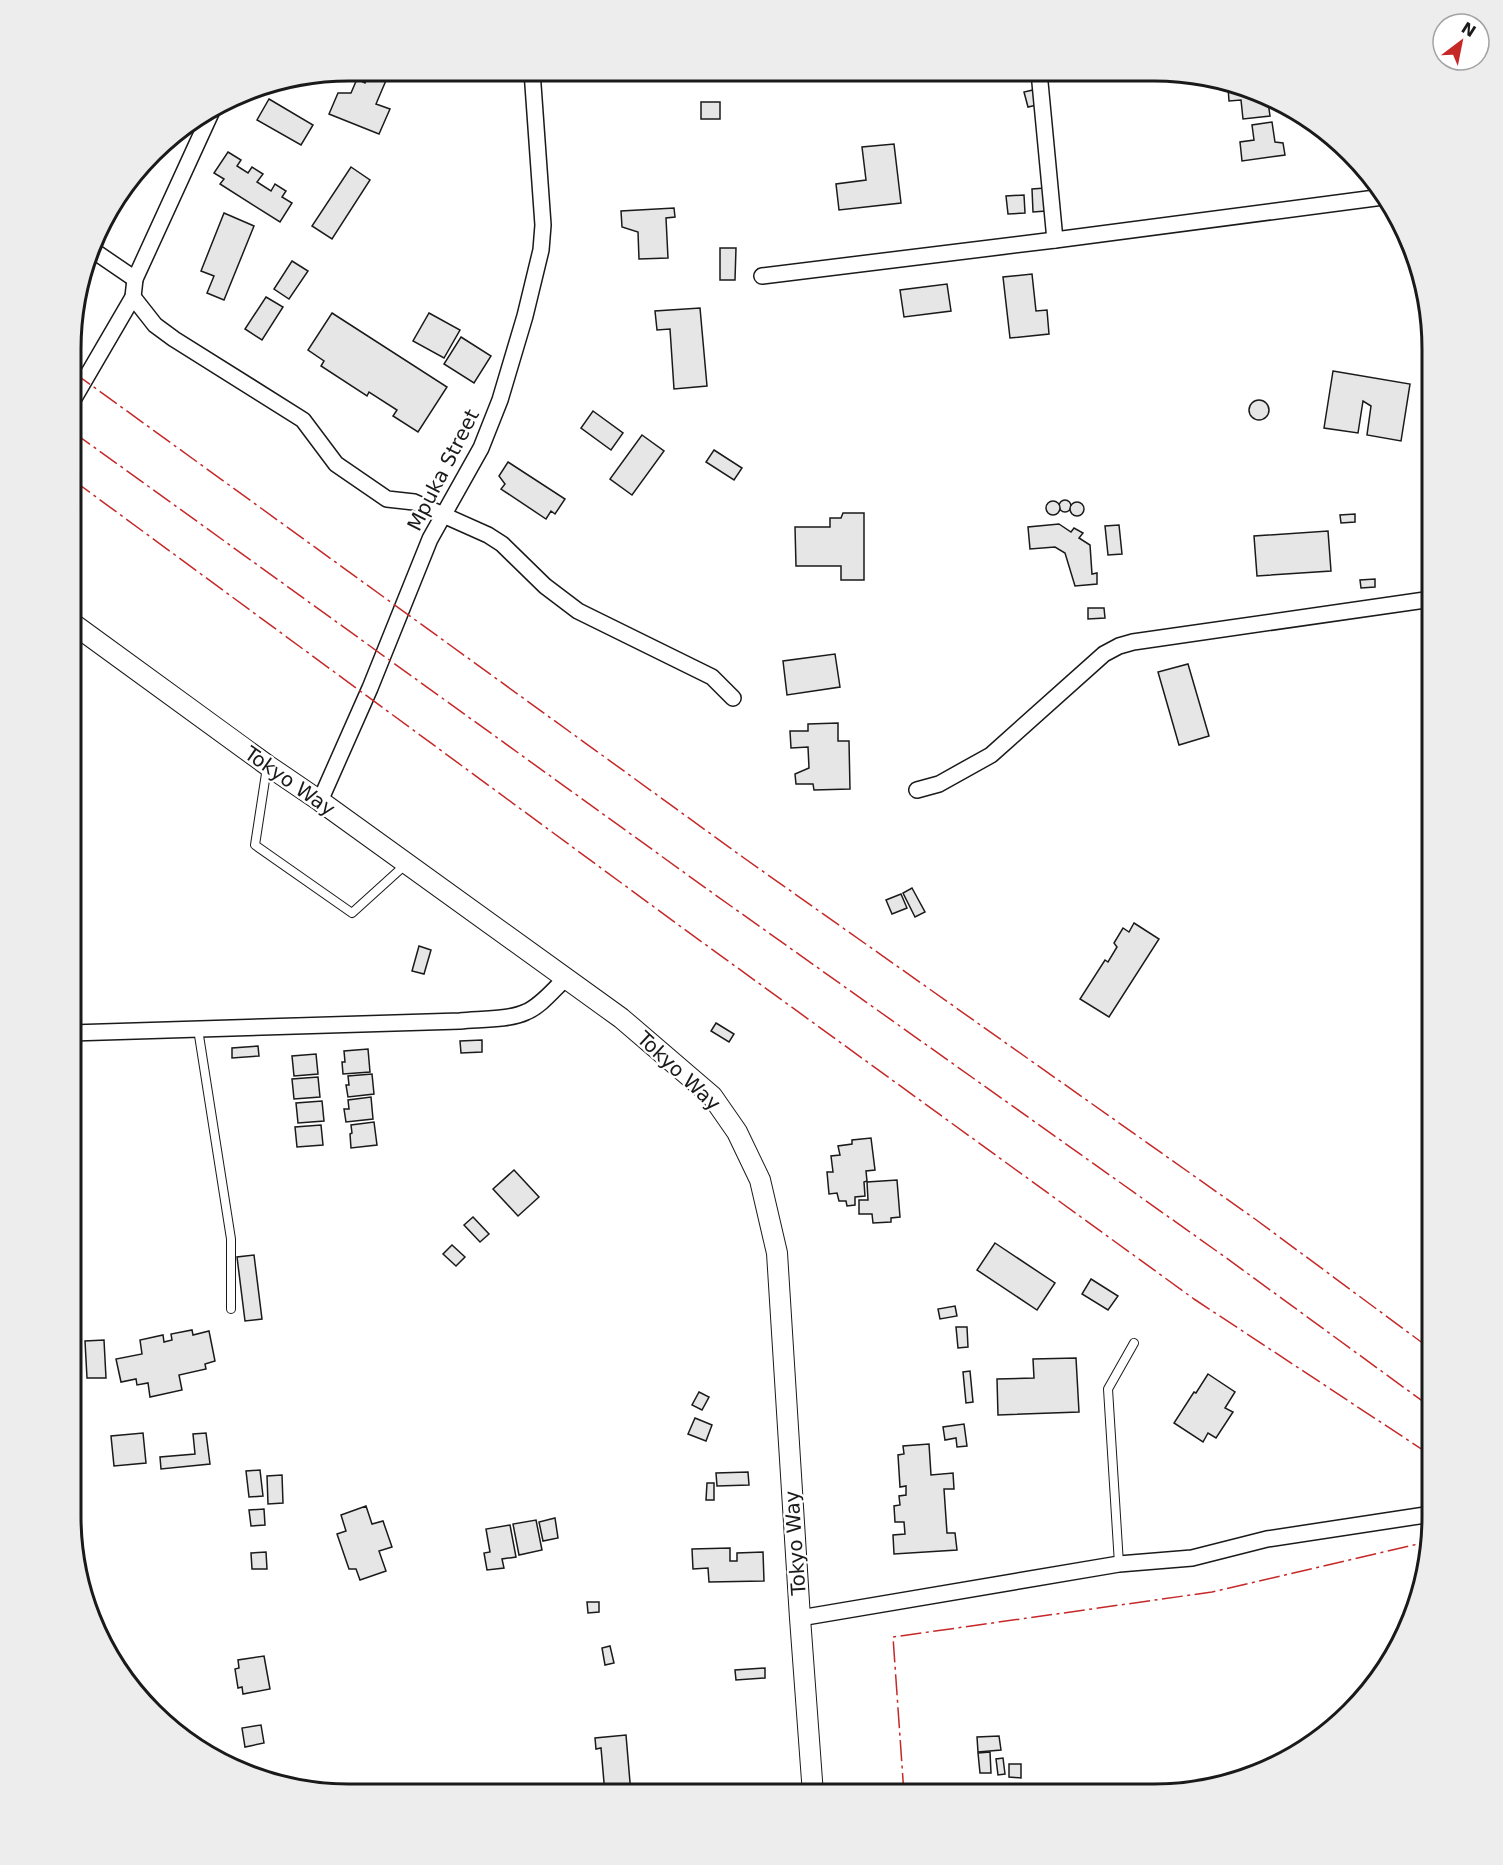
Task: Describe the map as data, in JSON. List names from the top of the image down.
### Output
{
  "streets": {
    "street": ["Mpuka Street", "Tokyo Way"]
  },
  "crossings": [
    ["Mpuka Street", "Tokyo Way"]
  ],
  "north": "top right"
}
